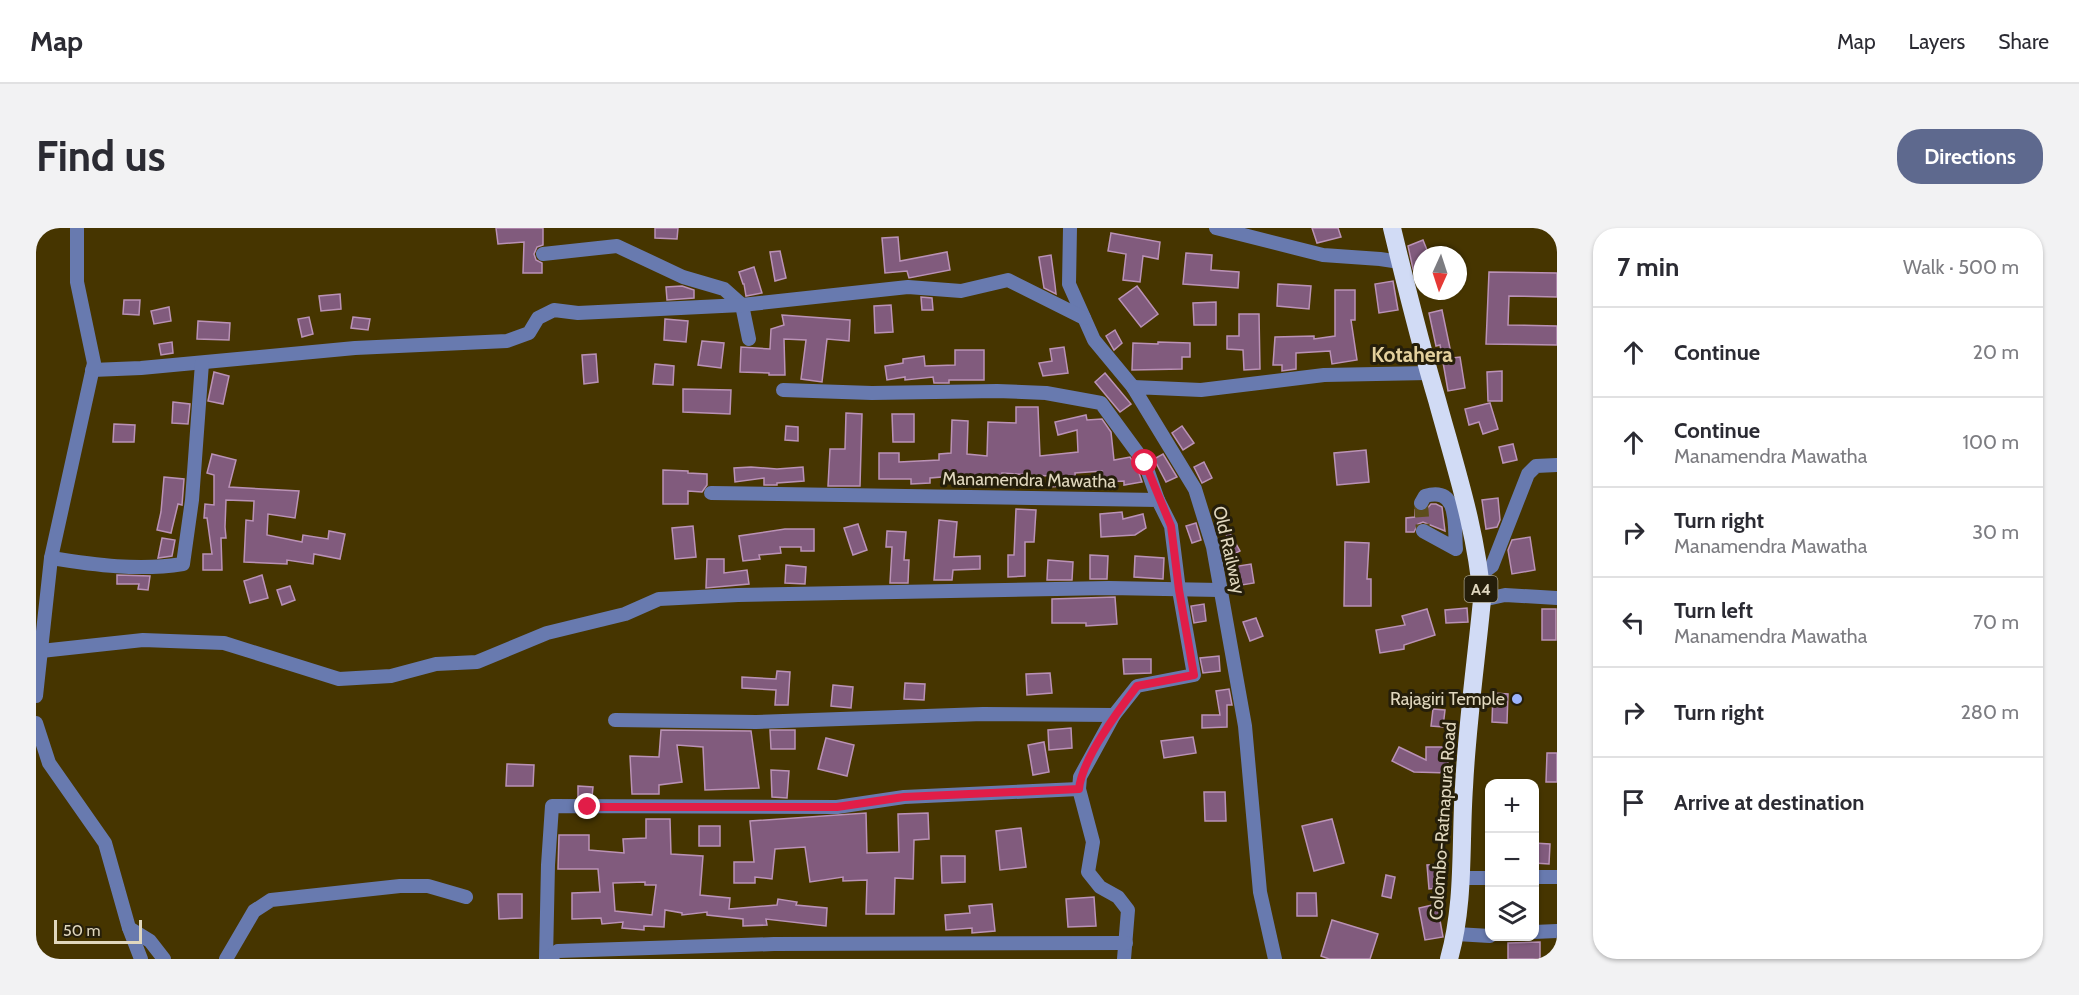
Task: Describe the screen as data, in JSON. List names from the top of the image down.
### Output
{
  "streets": {
    "highway": ["A4", "Colombo-Ratnapura Road"],
    "street": ["Manamendra Mawatha", "Old Railway"]
  },
  "districts": ["Kotahera"],
  "places": ["Rajagiri Temple"],
  "scale_bar": "50 m",
  "north": "bottom",
  "page": {
    "header": "Map",
    "nav": ["Map", "Layers", "Share"],
    "buttons": "Directions",
    "title": "Find us",
    "heading": ["7 min", "Walk · 500 m"],
    "list": [
      ["Continue", "20 m"],
      ["Continue", "Manamendra Mawatha", "100 m"],
      ["Turn right", "Manamendra Mawatha", "30 m"],
      ["Turn left", "Manamendra Mawatha", "70 m"],
      ["Turn right", "280 m"],
      "Arrive at destination"
    ],
    "map_buttons": ["+", "−"],
    "scale": "50 m"
  }
}
